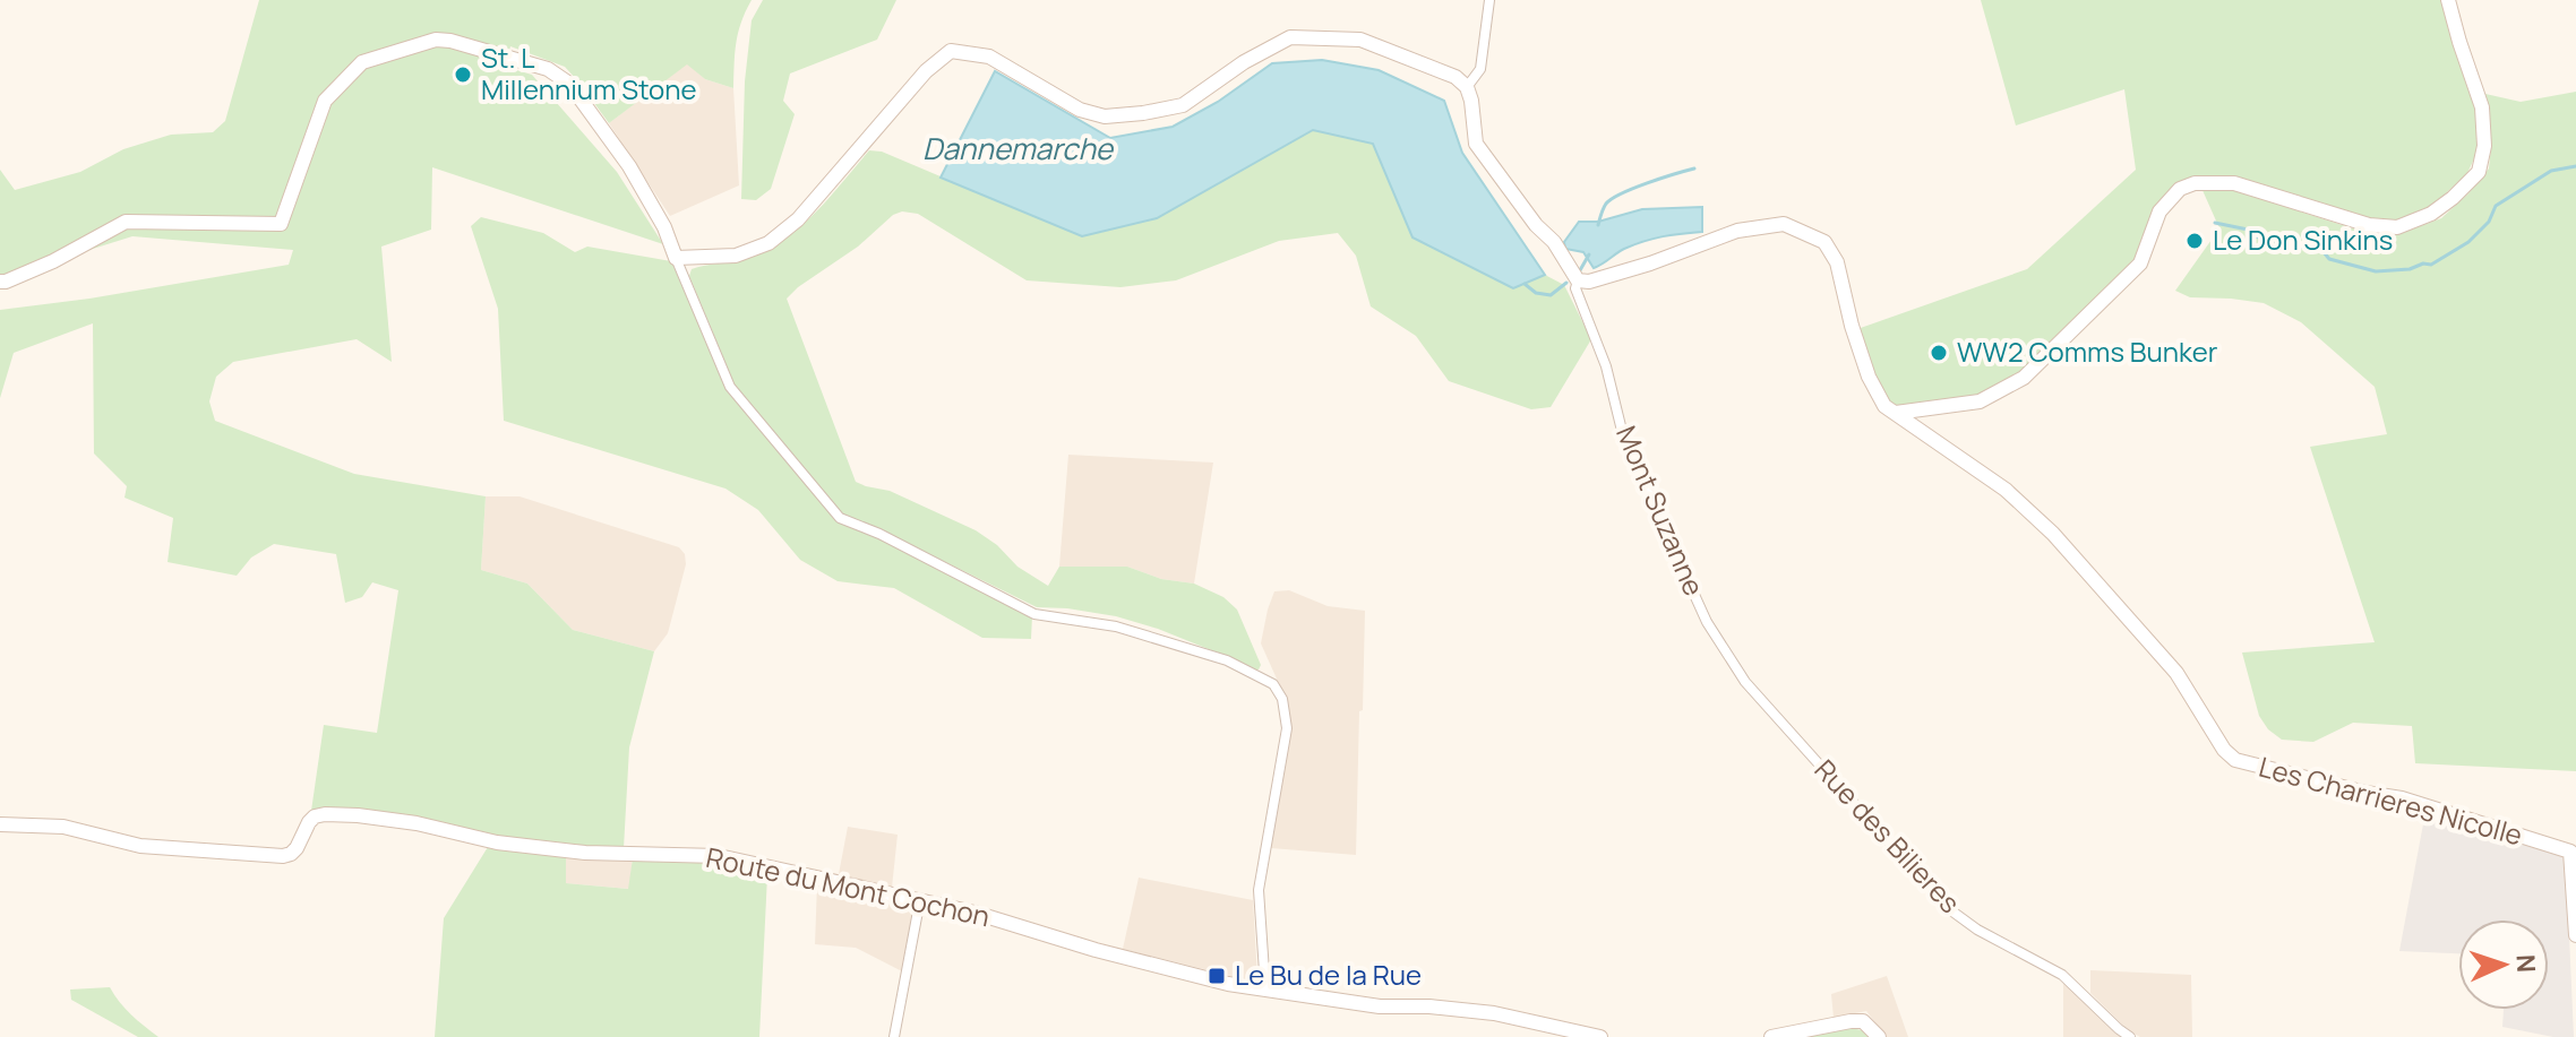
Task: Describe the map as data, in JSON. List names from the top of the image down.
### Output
{
  "streets": {
    "street": [
      "Mont Suzanne",
      "Les Charrieres Nicolle",
      "Rue des Bilieres",
      "Route du Mont Cochon"
    ]
  },
  "crossings": [
    ["Mont Suzanne", "Rue des Bilieres"]
  ],
  "water": ["Dannemarche"],
  "places": {
    "other": ["St. L Millennium Stone", "Le Don Sinkins", "WW2 Comms Bunker"],
    "transit": ["Le Bu de la Rue"]
  },
  "north": "right"
}
